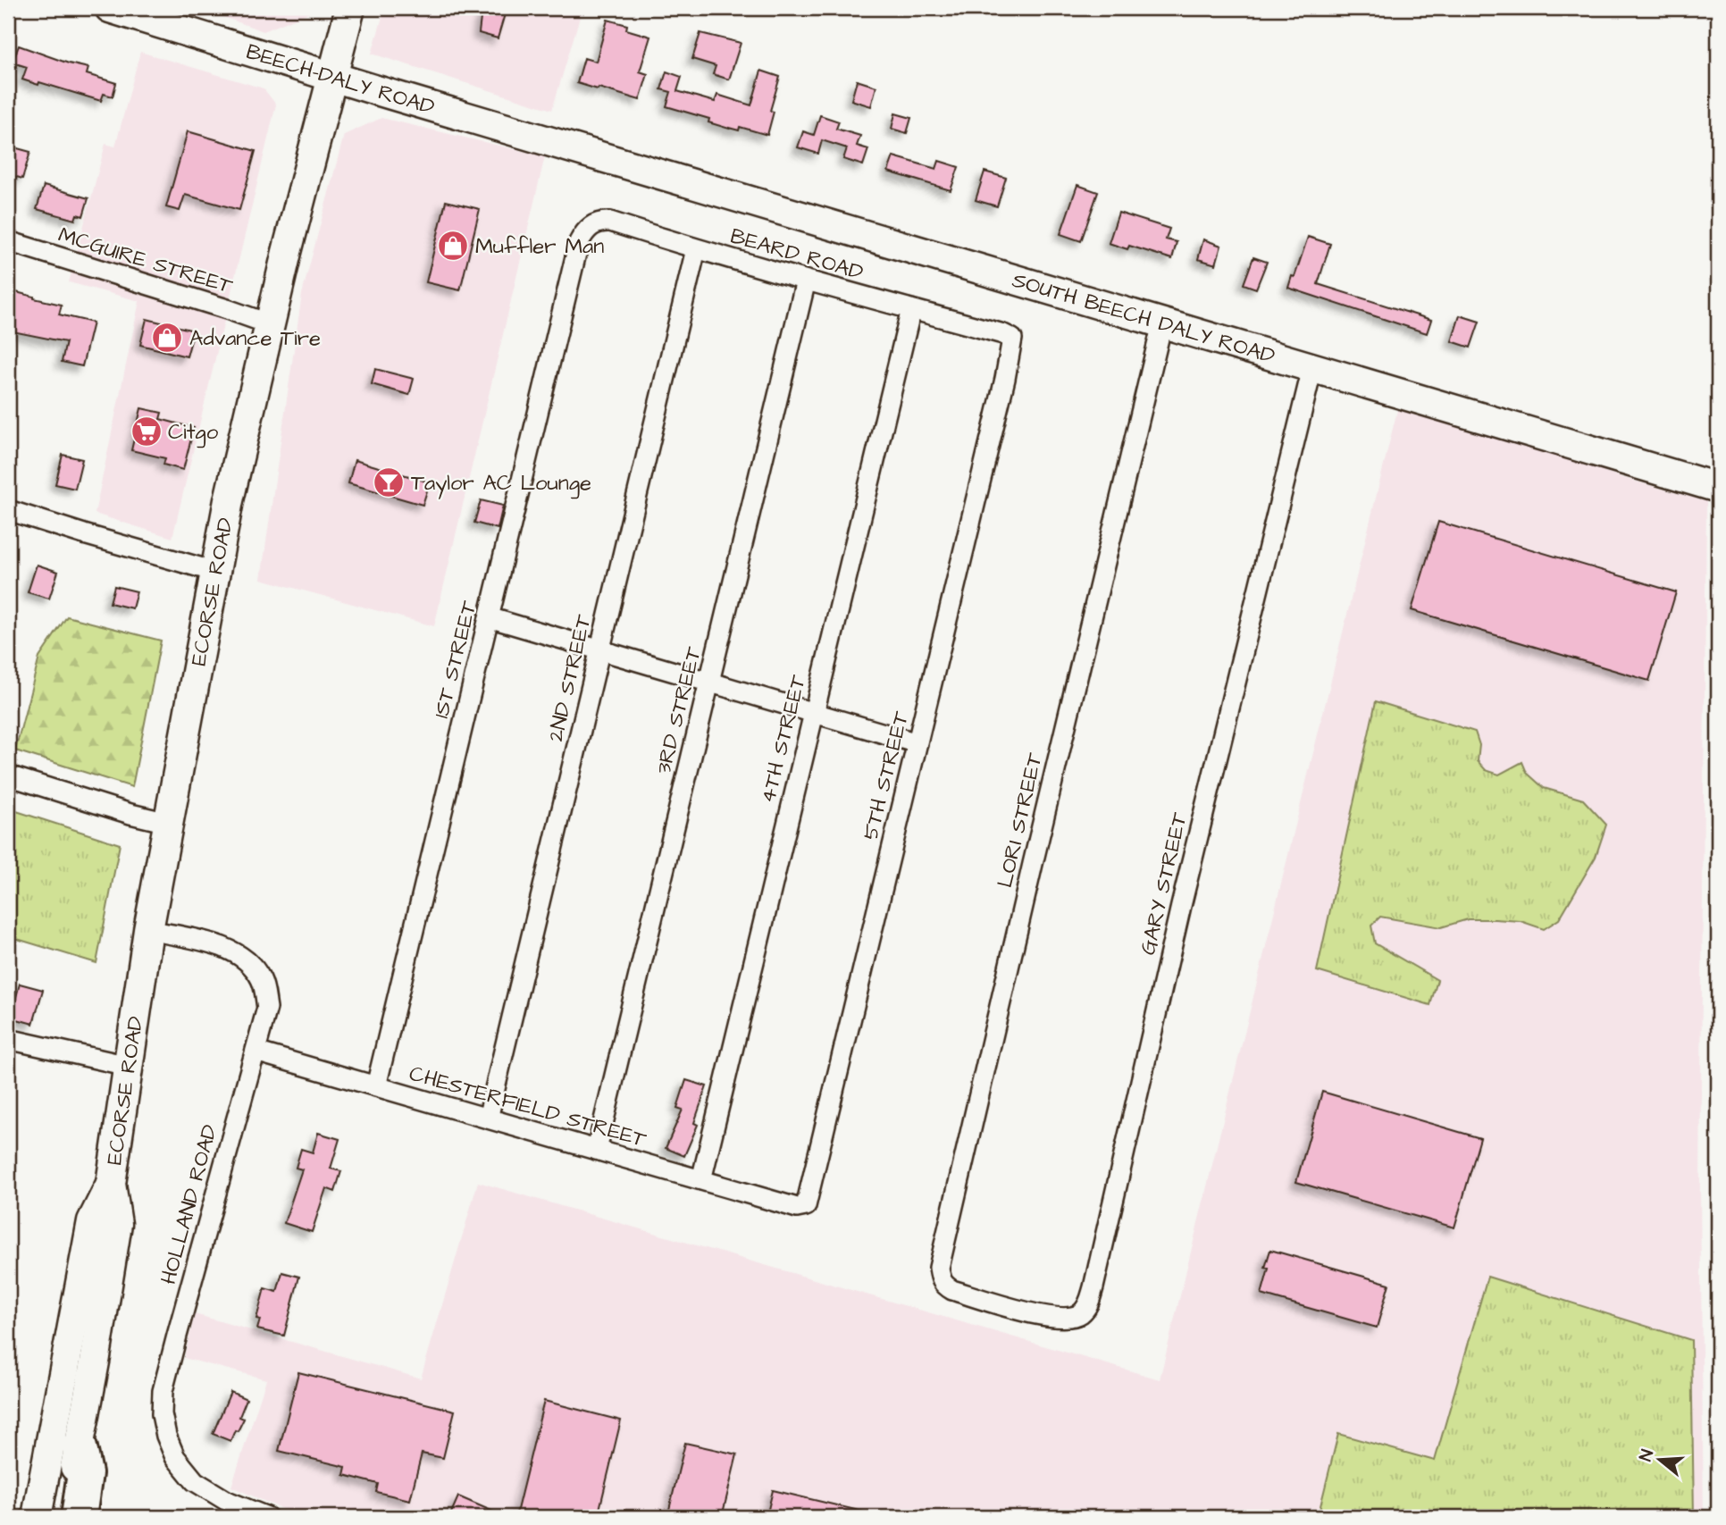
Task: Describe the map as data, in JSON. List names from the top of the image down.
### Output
{
  "streets": {
    "main road": ["BEECH-DALY ROAD", "SOUTH BEECH DALY ROAD", "ECORSE ROAD"],
    "street": [
      "BEARD ROAD",
      "MCGUIRE STREET",
      "1ST STREET",
      "2ND STREET",
      "3RD STREET",
      "4TH STREET",
      "5TH STREET",
      "LORI STREET",
      "GARY STREET",
      "CHESTERFIELD STREET",
      "HOLLAND ROAD"
    ]
  },
  "crossings": [
    ["BEECH-DALY ROAD", "SOUTH BEECH DALY ROAD"],
    ["BEECH-DALY ROAD", "ECORSE ROAD"],
    ["BEARD ROAD", "1ST STREET"],
    ["BEARD ROAD", "2ND STREET"],
    ["BEARD ROAD", "3RD STREET"],
    ["BEARD ROAD", "4TH STREET"],
    ["BEARD ROAD", "5TH STREET"],
    ["MCGUIRE STREET", "ECORSE ROAD"],
    ["SOUTH BEECH DALY ROAD", "LORI STREET"],
    ["SOUTH BEECH DALY ROAD", "GARY STREET"],
    ["ECORSE ROAD", "HOLLAND ROAD"],
    ["1ST STREET", "CHESTERFIELD STREET"],
    ["2ND STREET", "CHESTERFIELD STREET"],
    ["3RD STREET", "CHESTERFIELD STREET"],
    ["4TH STREET", "CHESTERFIELD STREET"],
    ["5TH STREET", "CHESTERFIELD STREET"],
    ["LORI STREET", "GARY STREET"],
    ["CHESTERFIELD STREET", "HOLLAND ROAD"]
  ],
  "places": {
    "shop": ["Muffler Man", "Advance Tire"],
    "supermarket": ["Citgo"],
    "bar": ["Taylor AC Lounge"]
  },
  "north": "left"
}
